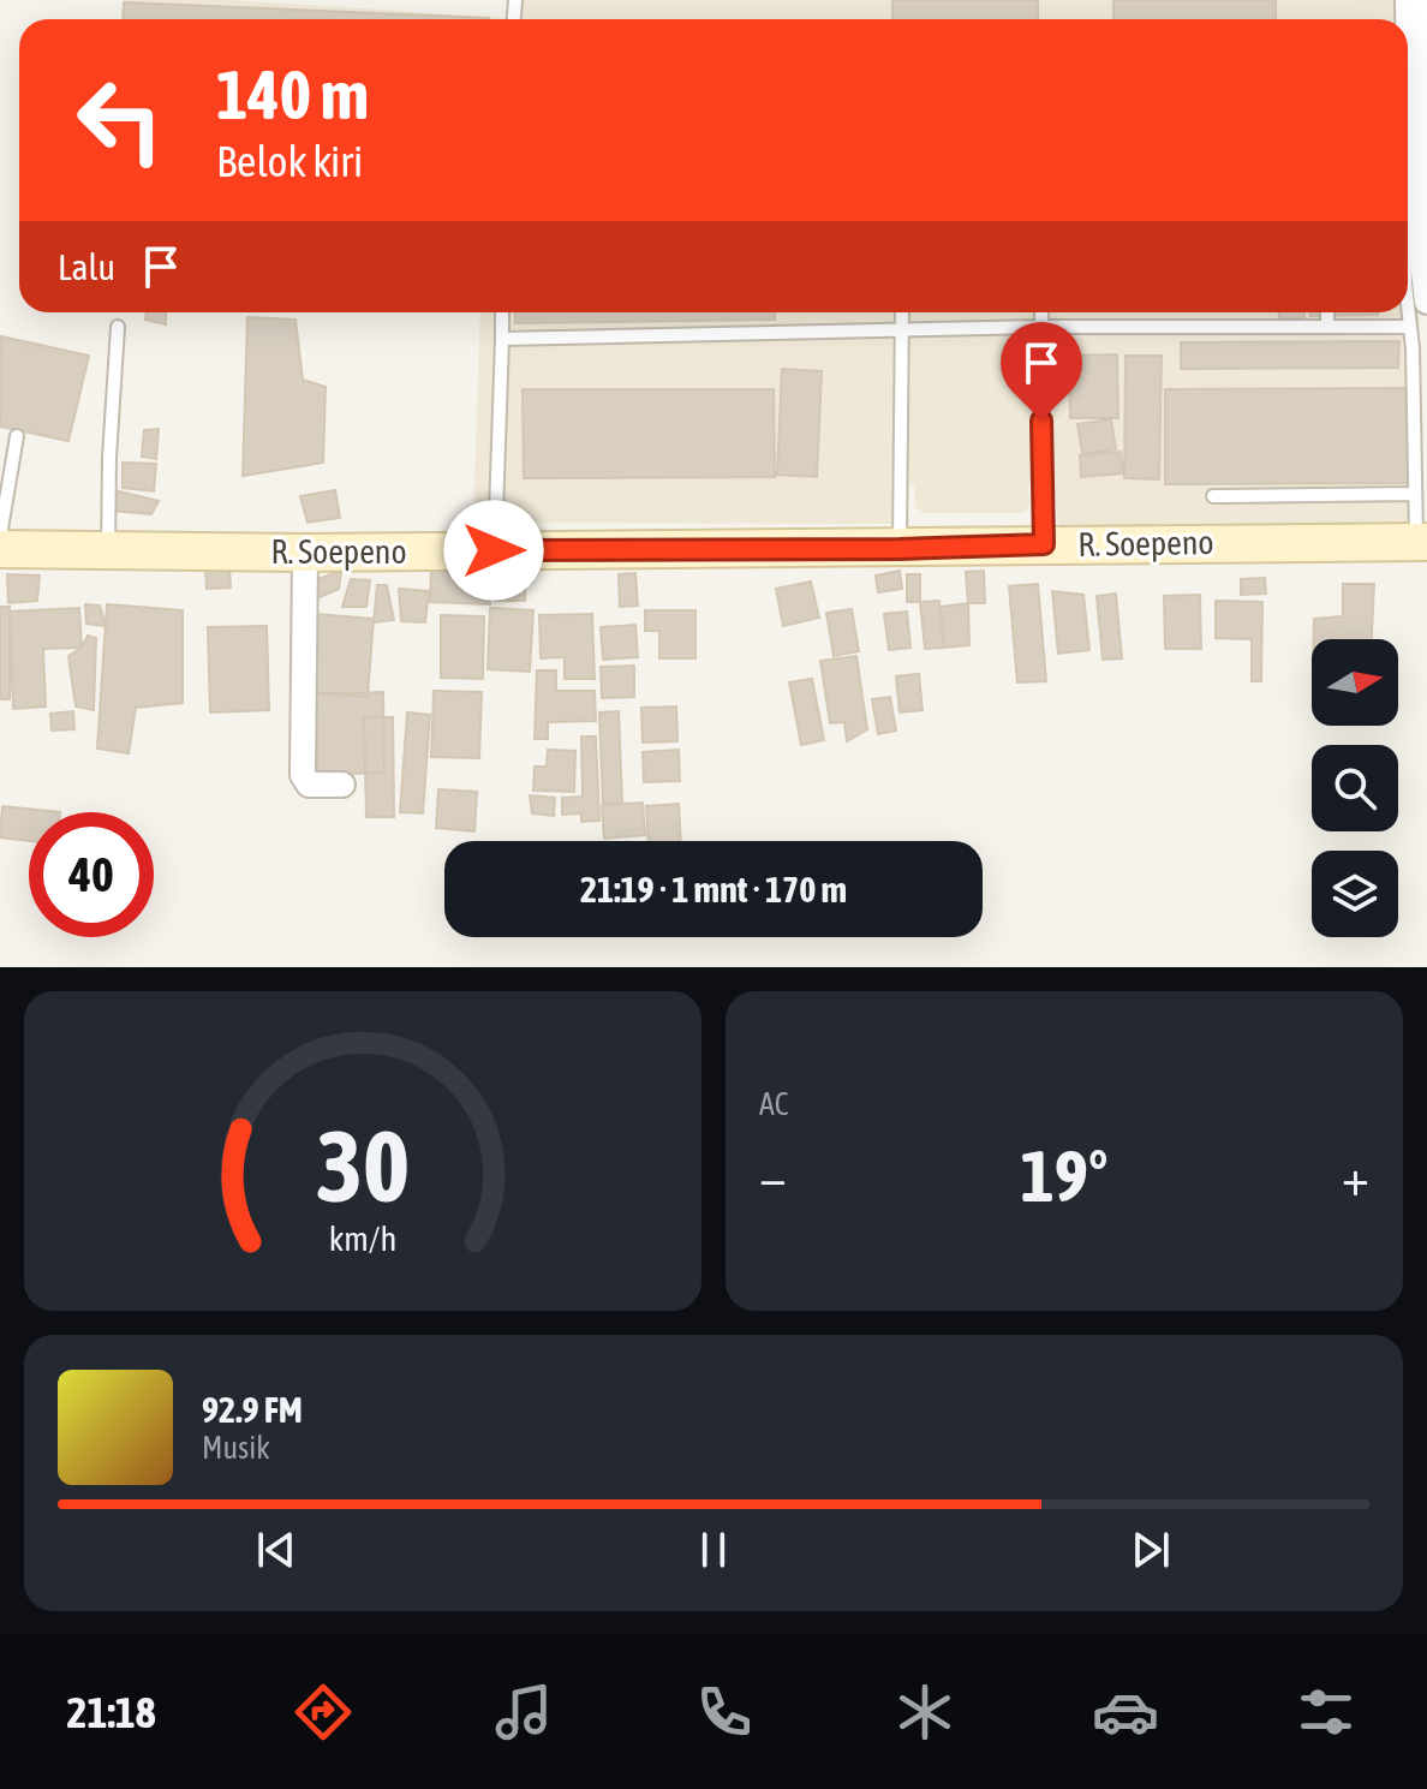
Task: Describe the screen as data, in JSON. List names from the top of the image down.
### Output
{
  "streets": {
    "street": ["R. Soepeno"]
  },
  "north": "right",
  "page": {
    "turn": ["140 m", "Belok kiri"],
    "then": "Lalu",
    "limit": "40",
    "trip": "21:19 · 1 mnt · 170 m",
    "tile": "AC",
    "heat": ["−", "19°", "+"],
    "song": ["92.9 FM", "Musik"],
    "tabs": "21:18",
    "gauge": ["30", "km/h"]
  }
}
